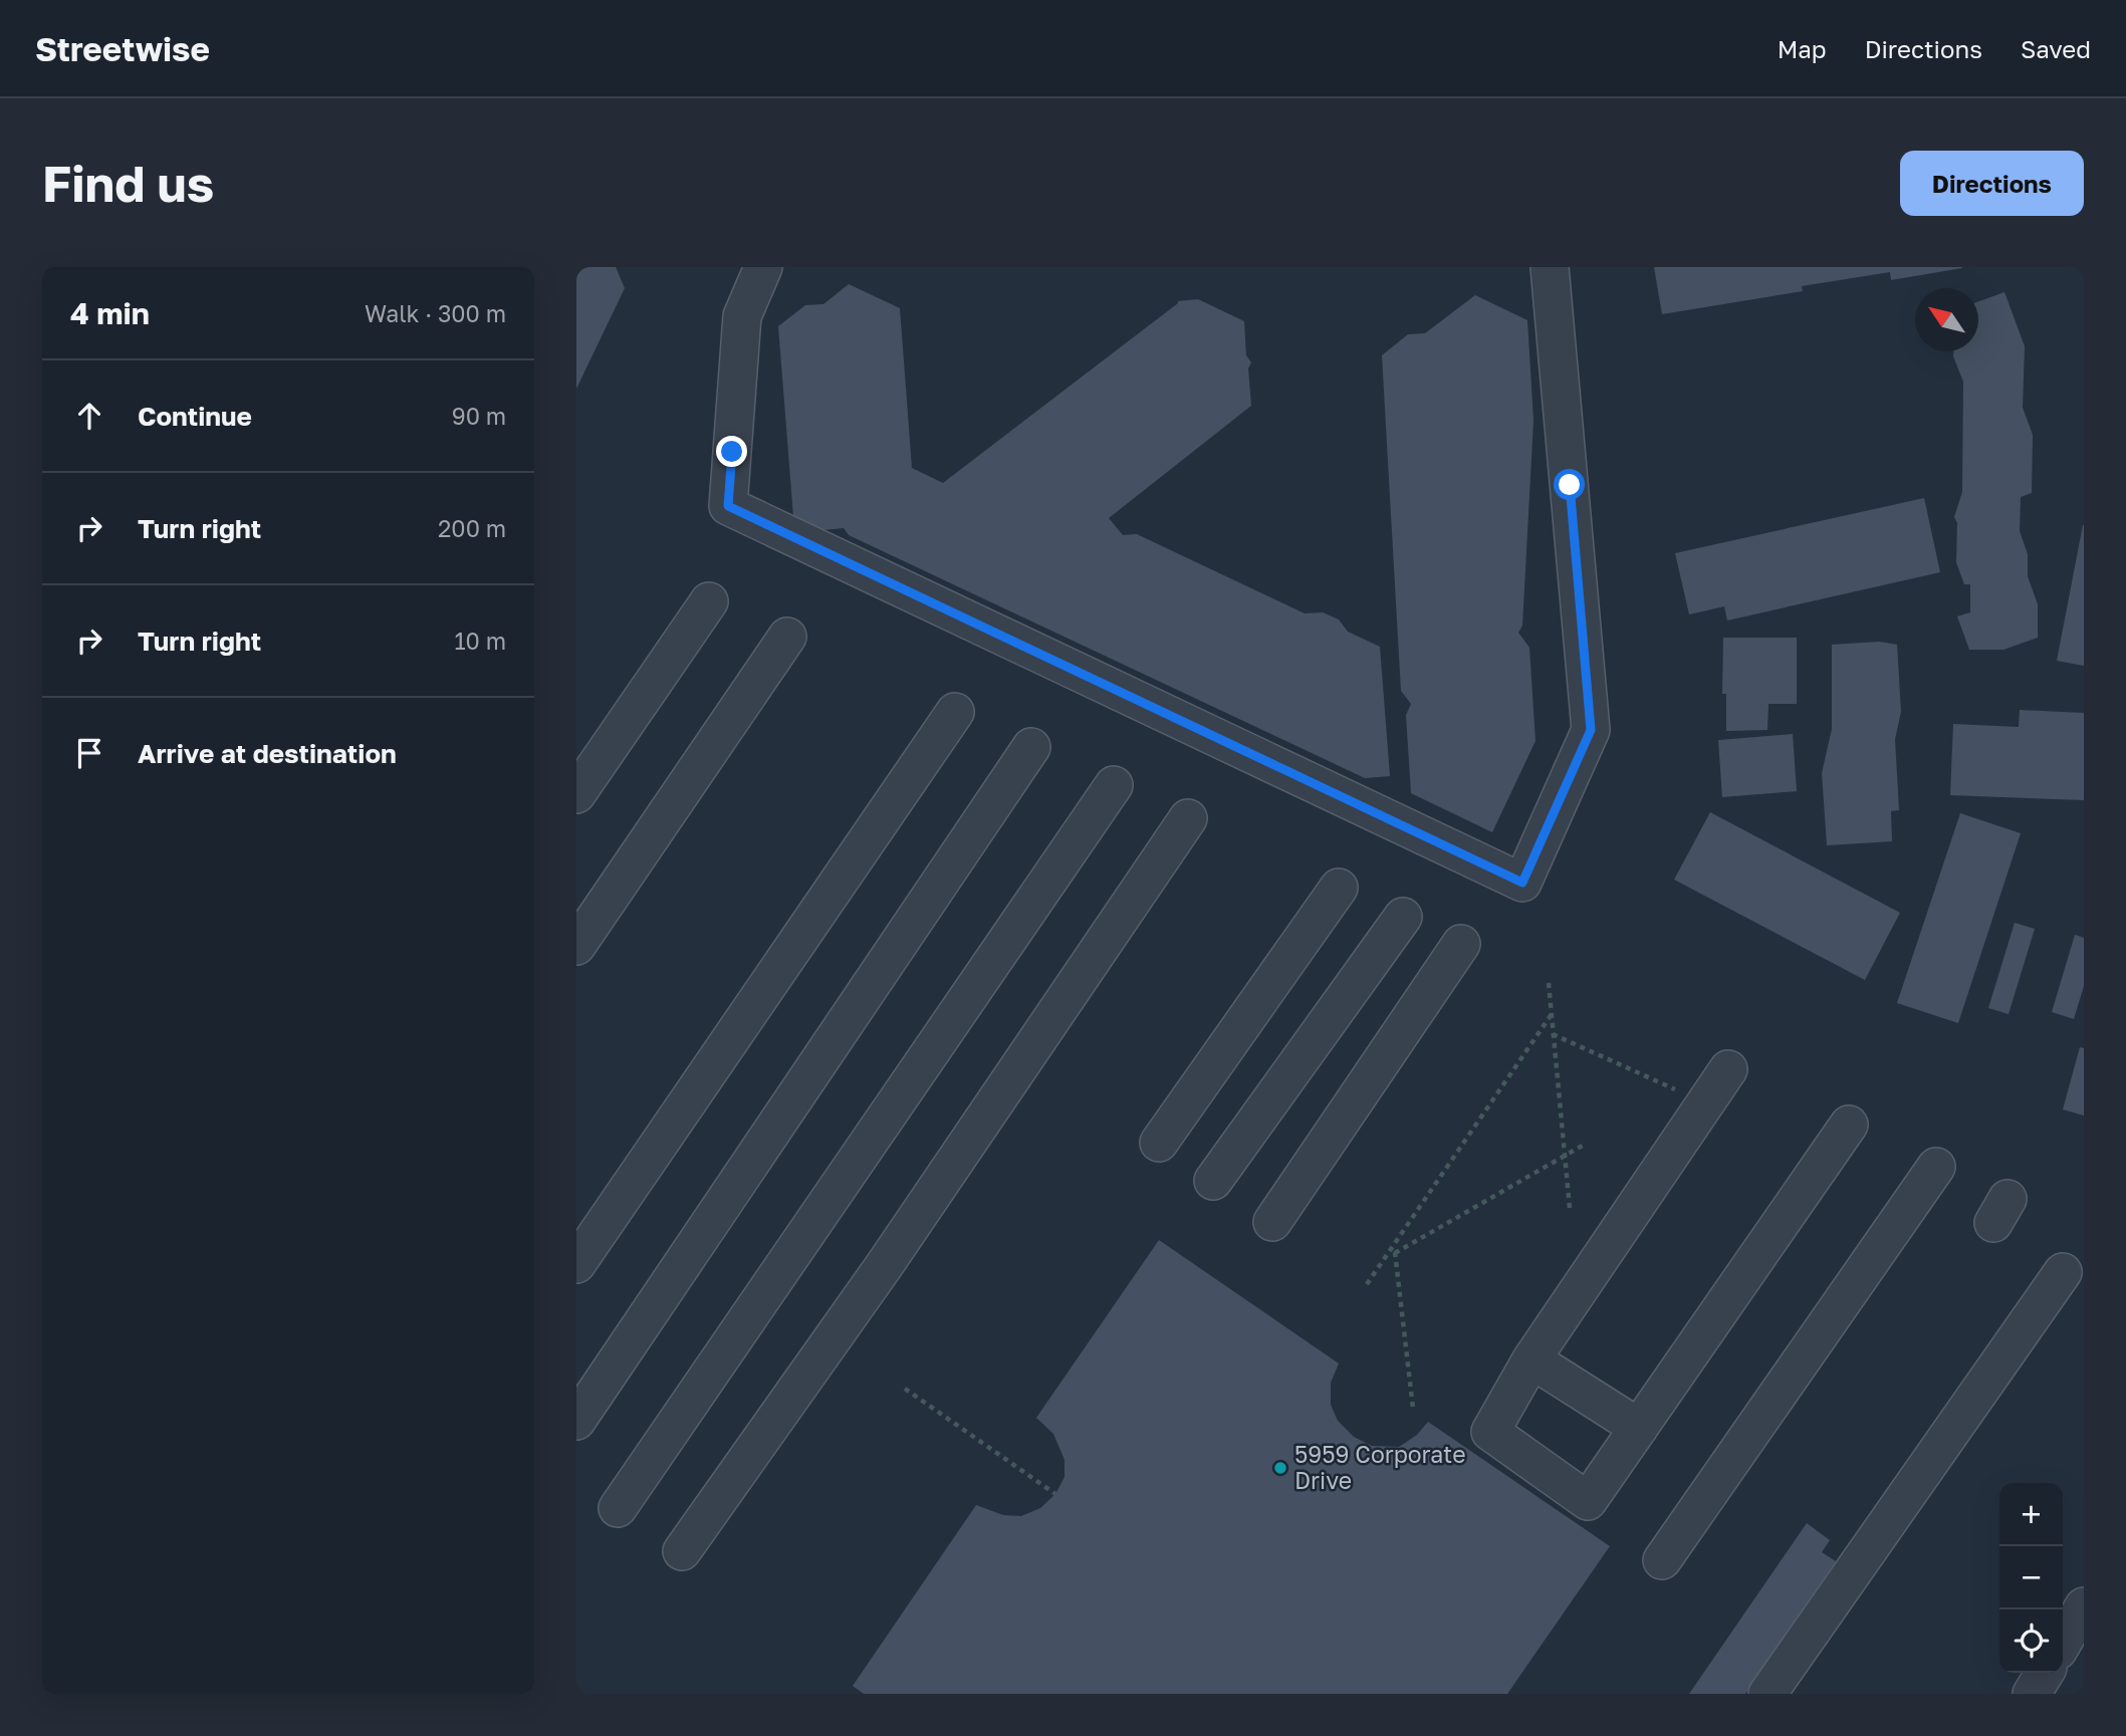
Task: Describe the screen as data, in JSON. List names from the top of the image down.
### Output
{
  "places": ["5959 Corporate Drive"],
  "north": "top left",
  "page": {
    "header": "Streetwise",
    "nav": ["Map", "Directions", "Saved"],
    "buttons": "Directions",
    "title": "Find us",
    "heading": ["4 min", "Walk · 300 m"],
    "list": [
      ["Continue", "90 m"],
      ["Turn right", "200 m"],
      ["Turn right", "10 m"],
      "Arrive at destination"
    ],
    "map_buttons": ["+", "−"]
  }
}
